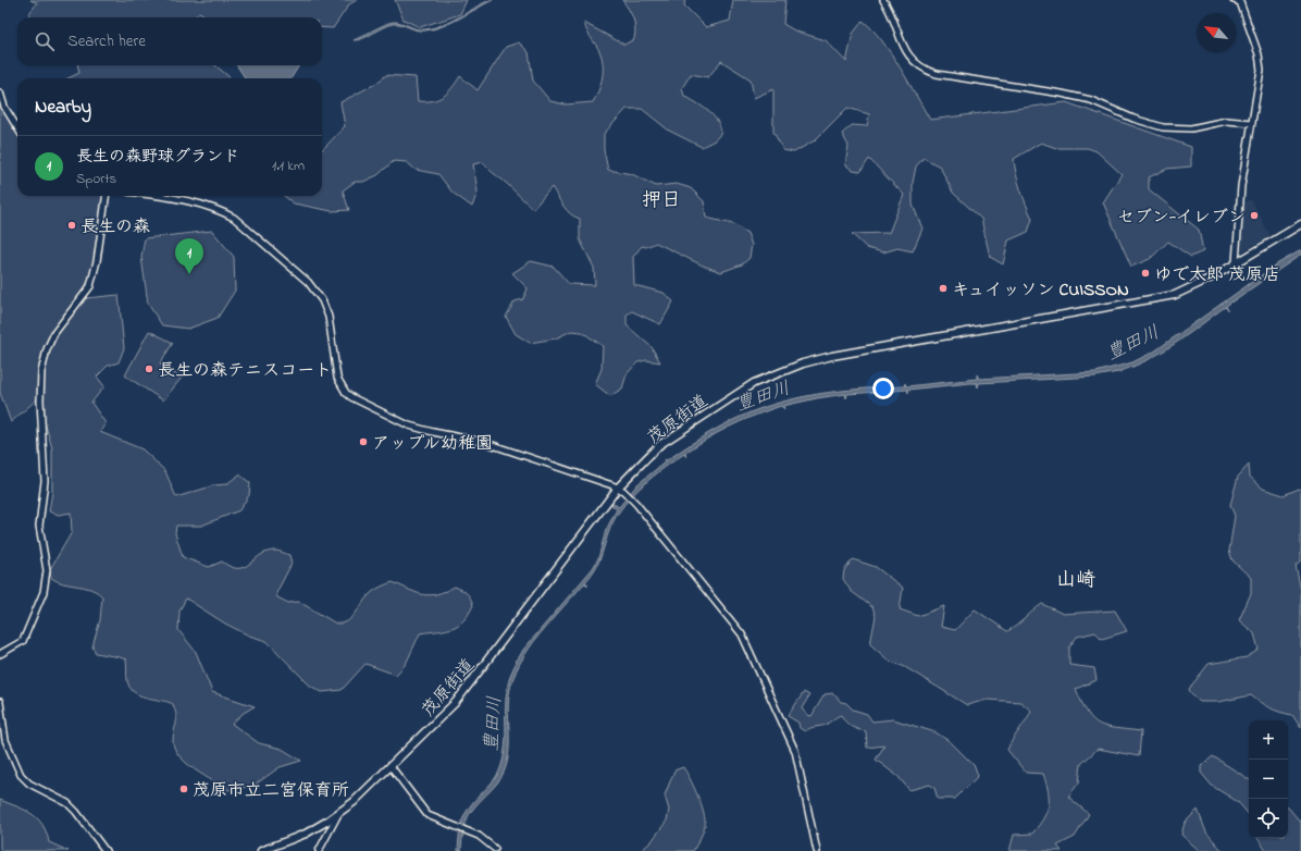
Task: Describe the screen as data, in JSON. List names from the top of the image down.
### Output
{
  "streets": {
    "main road": ["茂原街道"]
  },
  "districts": ["押日", "山崎"],
  "water": ["豊田川"],
  "places": [
    "セブン-イレブン",
    "長生の森",
    "ゆで太郎 茂原店",
    "キュイッソン CUISSON",
    "長生の森テニスコート",
    "アップル幼稚園",
    "茂原市立二宮保育所"
  ],
  "north": "top left",
  "page": {
    "search": "Search here",
    "heading": "Nearby",
    "list": [
      {
        "mark": "1",
        "name": "長生の森野球グランド",
        "note": "Sports",
        "value": "1.1 km"
      }
    ],
    "pins": "1",
    "map_buttons": ["+", "−"]
  }
}
